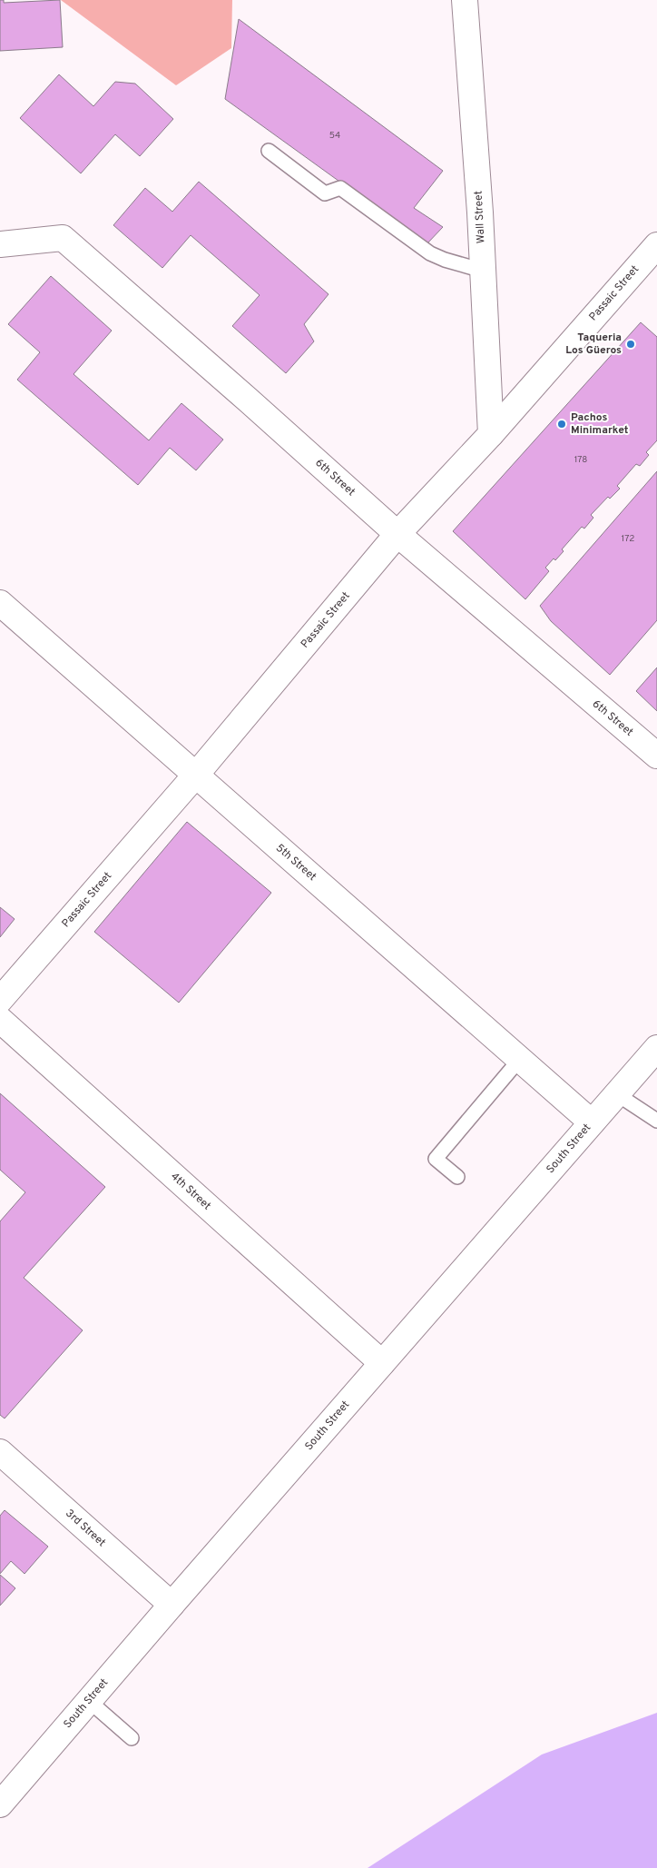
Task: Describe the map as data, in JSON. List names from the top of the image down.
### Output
{
  "streets": {
    "street": [
      "Wall Street",
      "Passaic Street",
      "6th Street",
      "5th Street",
      "South Street",
      "4th Street",
      "3rd Street"
    ]
  },
  "crossings": [
    ["Wall Street", "Passaic Street"],
    ["Passaic Street", "6th Street"],
    ["Passaic Street", "5th Street"],
    ["5th Street", "South Street"],
    ["South Street", "4th Street"],
    ["South Street", "3rd Street"]
  ],
  "places": ["Taqueria Los Güeros", "Pachos Minimarket"],
  "house_numbers": ["54", "178", "172"]
}
